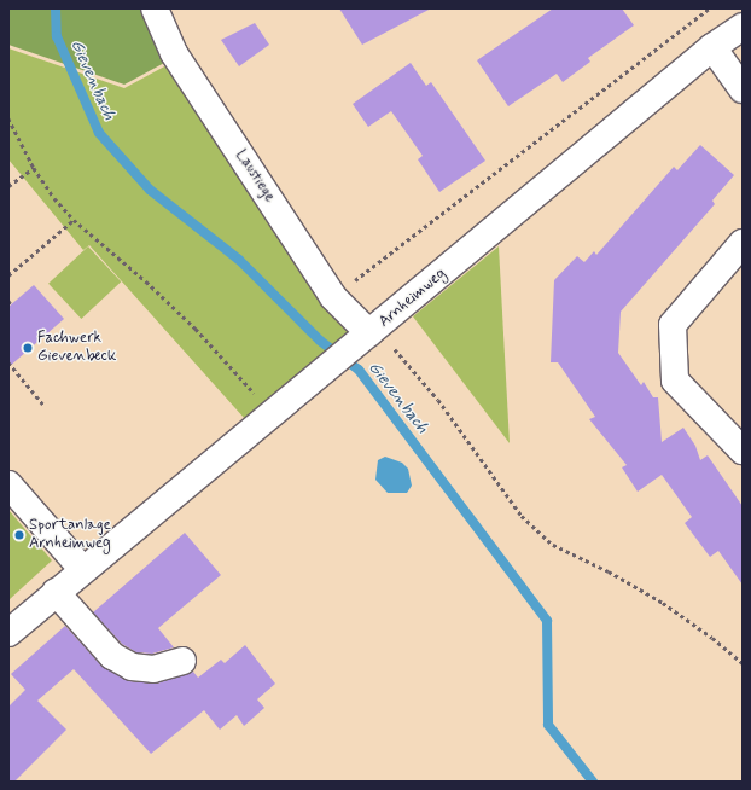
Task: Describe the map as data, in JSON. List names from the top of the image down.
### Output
{
  "streets": {
    "street": ["Laustiege", "Arnheimweg"]
  },
  "crossings": [
    ["Laustiege", "Arnheimweg"]
  ],
  "water": ["Gievenbach"],
  "places": ["Fachwerk Gievenbeck", "Sportanlage Arnheimweg"]
}
